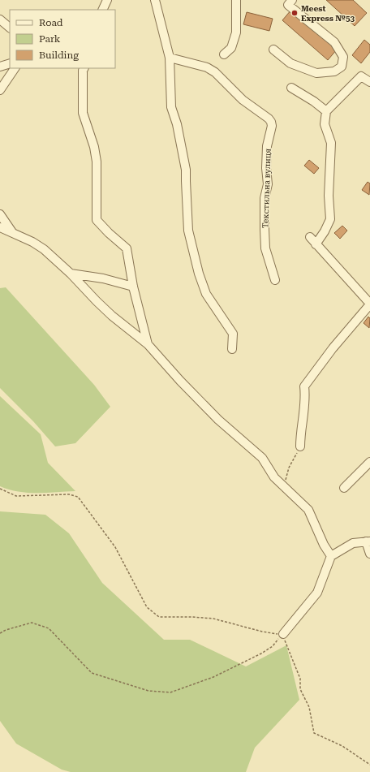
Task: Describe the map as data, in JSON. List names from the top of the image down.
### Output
{
  "streets": {
    "street": ["Текстильна вулиця"]
  },
  "places": ["Meest Express №53"],
  "legend": ["Road", "Park", "Building"]
}
